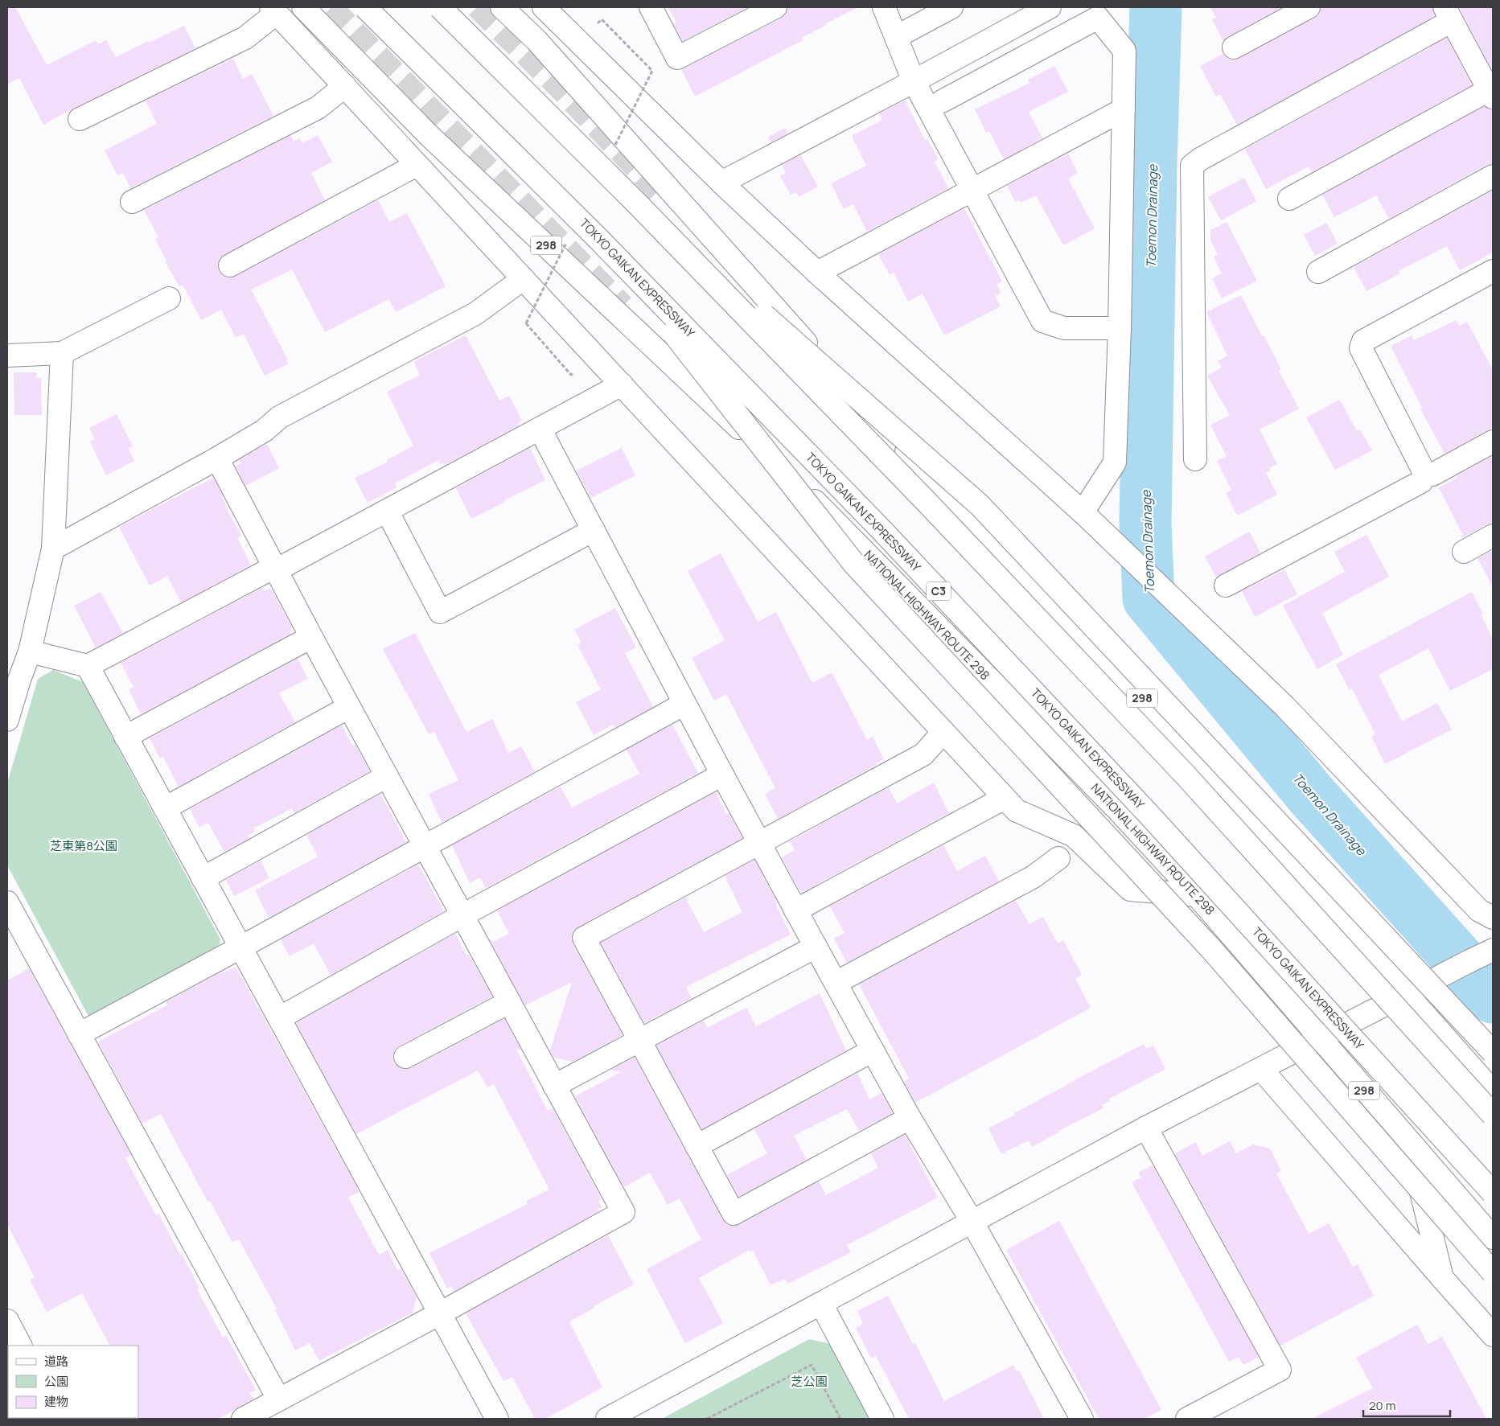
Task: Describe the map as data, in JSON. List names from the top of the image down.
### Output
{
  "streets": {
    "main road": [
      "298",
      "TOKYO GAIKAN EXPRESSWAY",
      "C3",
      "NATIONAL HIGHWAY ROUTE 298"
    ]
  },
  "water": ["Toemon Drainage"],
  "parks": ["芝東第8公園", "芝公園"],
  "legend": ["道路", "公園", "建物"],
  "scale_bar": "20 m"
}
